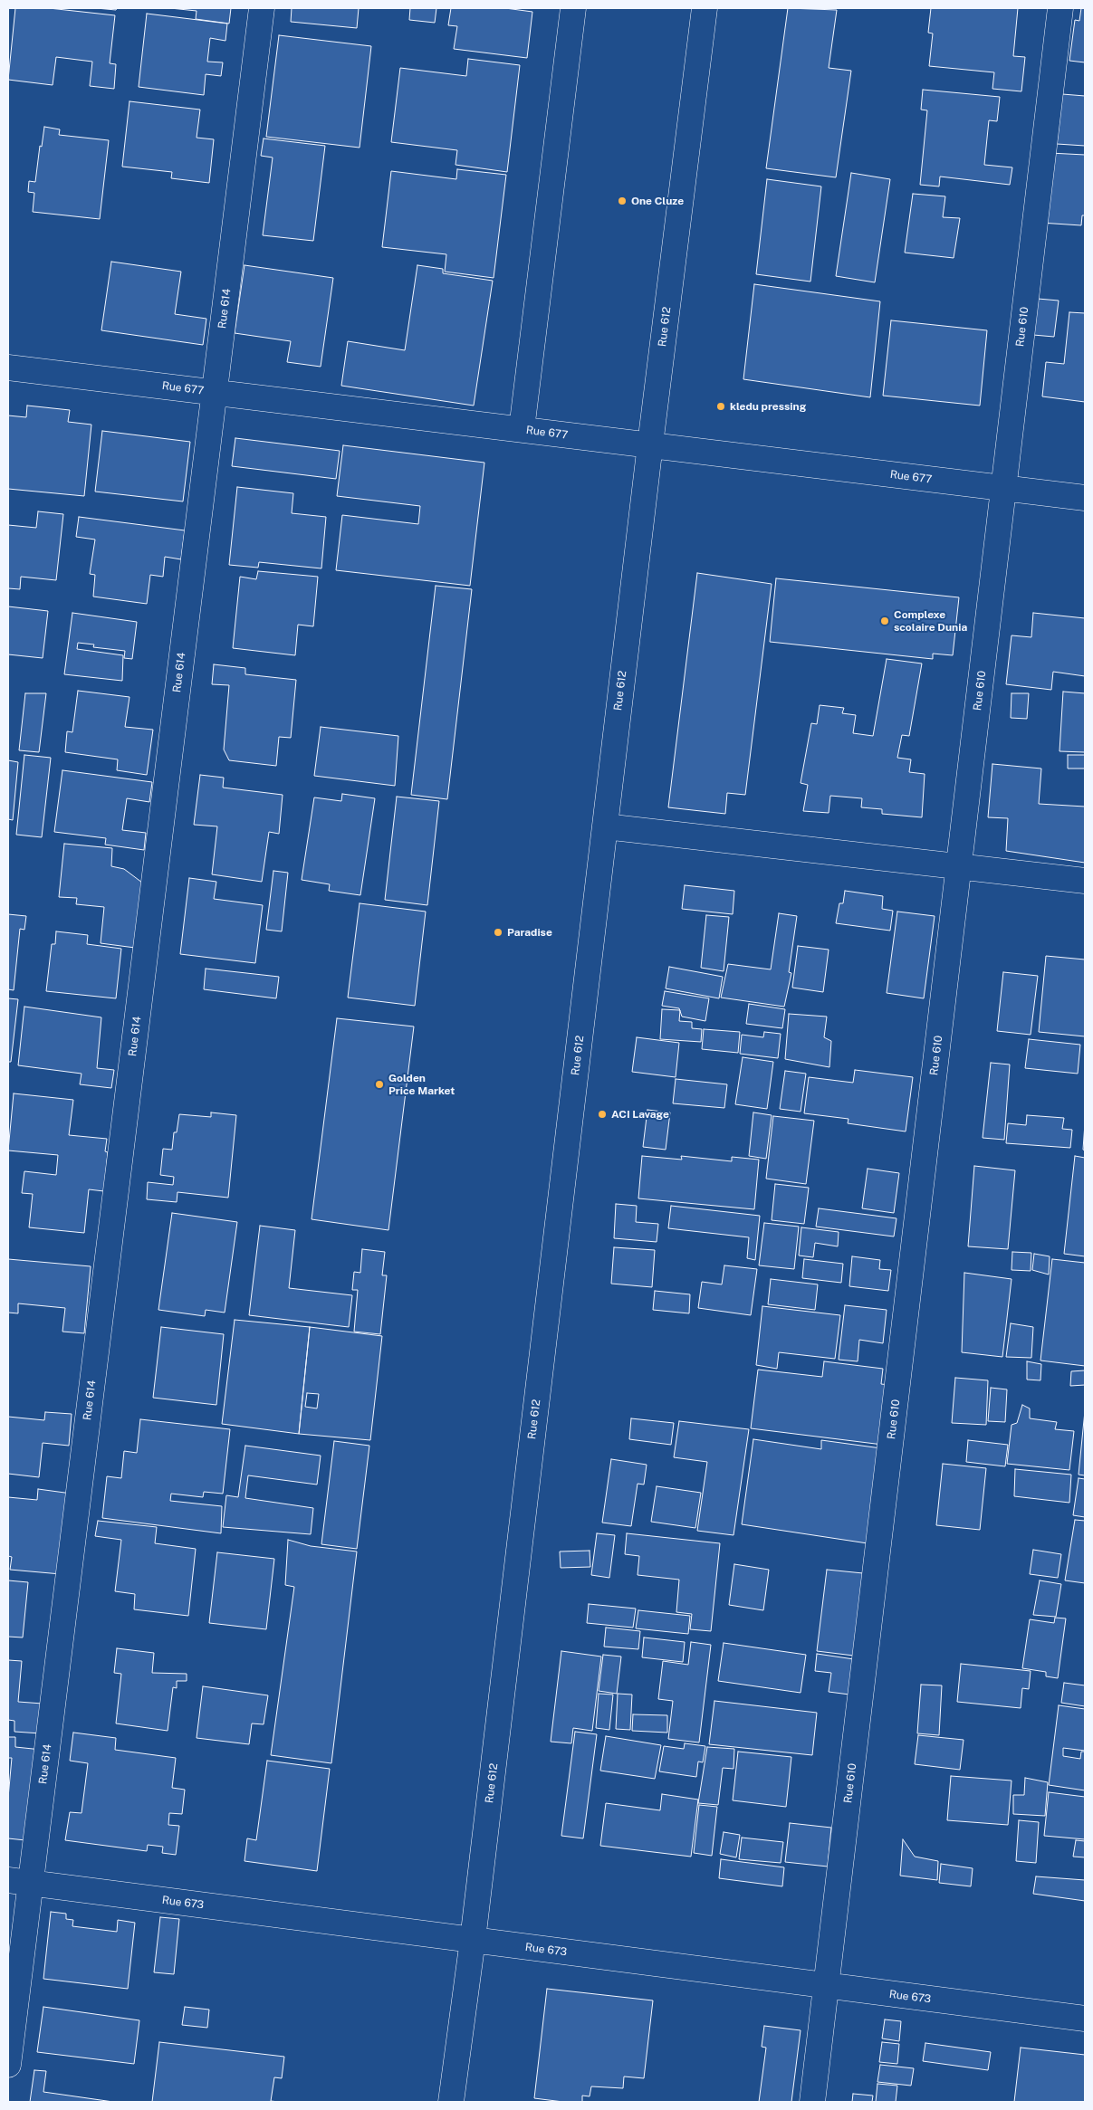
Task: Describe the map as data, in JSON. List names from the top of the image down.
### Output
{
  "streets": {
    "street": [
      "Rue 614",
      "Rue 612",
      "Rue 610",
      "Rue 677",
      "Rue 673"
    ]
  },
  "crossings": [
    ["Rue 614", "Rue 677"],
    ["Rue 614", "Rue 673"],
    ["Rue 612", "Rue 677"],
    ["Rue 612", "Rue 673"],
    ["Rue 610", "Rue 677"],
    ["Rue 610", "Rue 673"]
  ],
  "places": [
    "One Cluze",
    "kledu pressing",
    "Complexe scolaire Dunia",
    "Paradise",
    "Golden Price Market",
    "ACI Lavage"
  ]
}
